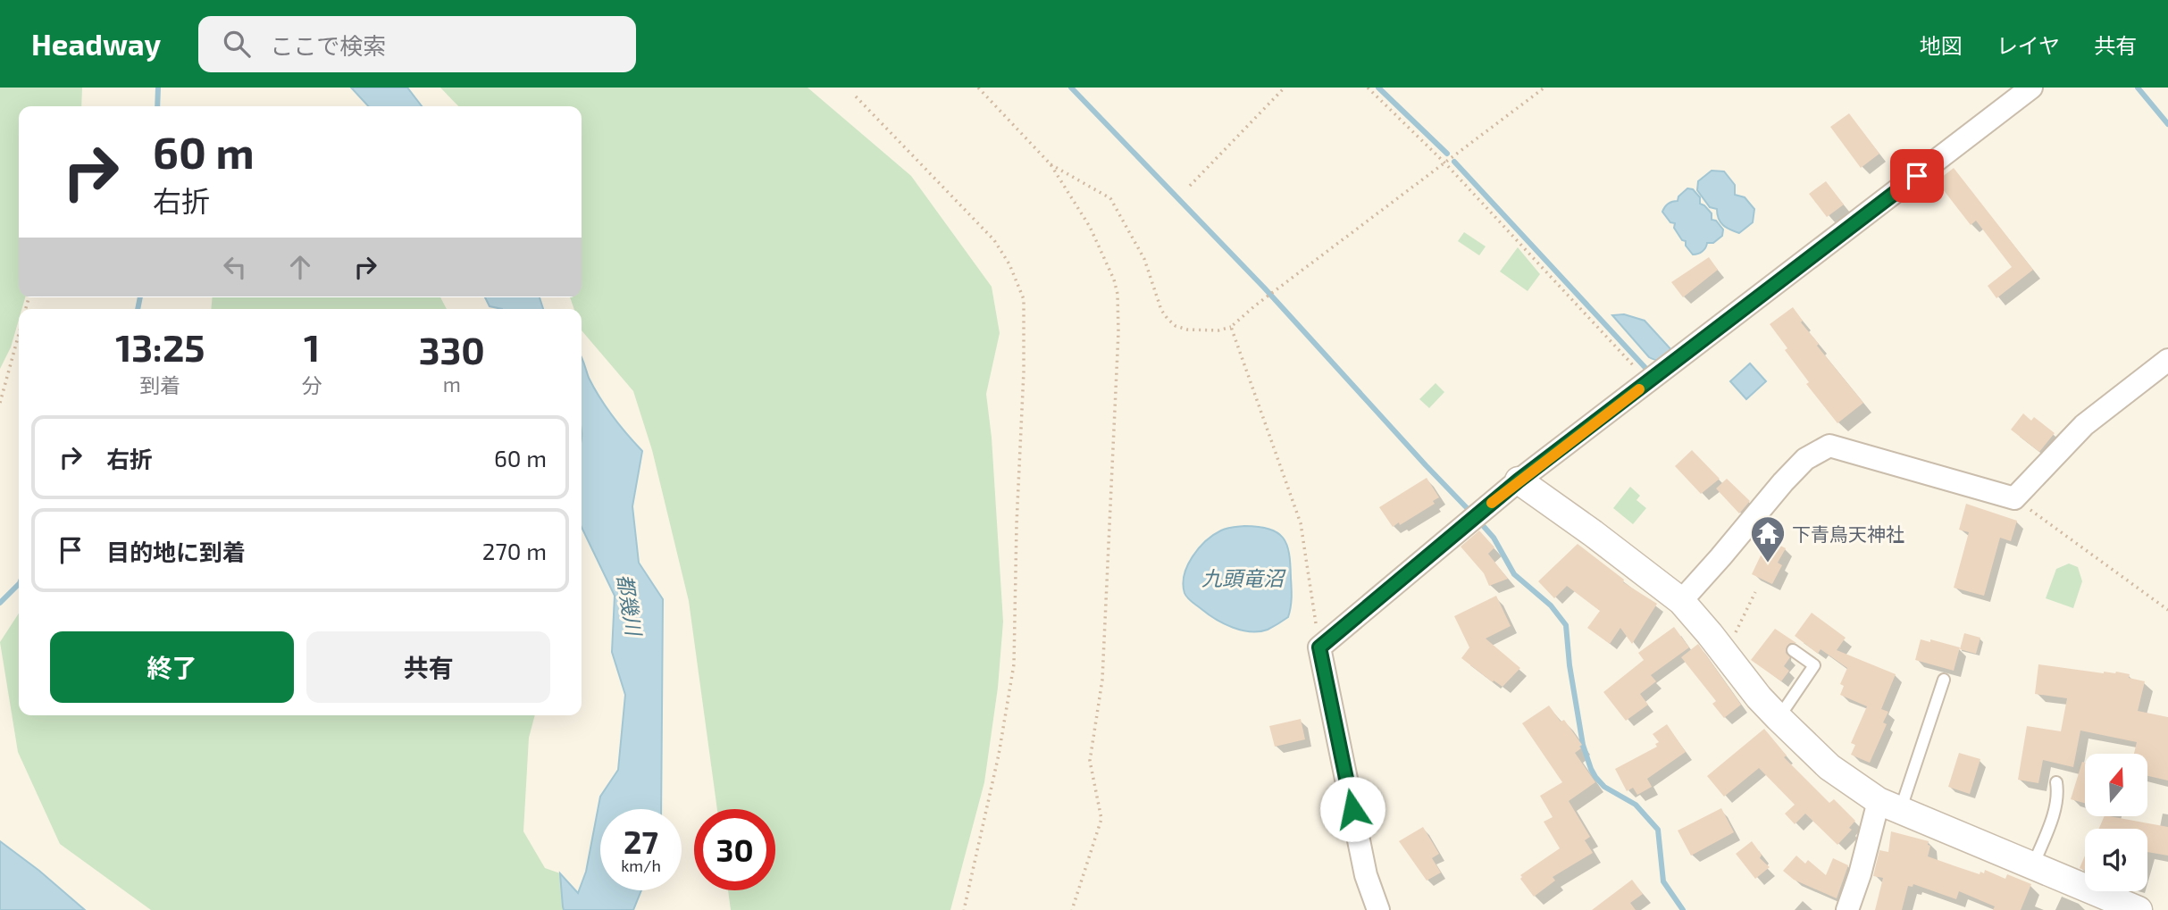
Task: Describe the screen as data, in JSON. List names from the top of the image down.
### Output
{
  "water": ["九頭竜沼", "都幾川"],
  "places": {
    "temple": ["下青鳥天神社"]
  },
  "north": "top",
  "page": {
    "header": "Headway",
    "search": "ここで検索",
    "nav": ["地図", "レイヤ", "共有"],
    "turn": ["60 m", "右折"],
    "eta": [
      "13:25",
      "到着",
      "1",
      "分",
      "330",
      "m"
    ],
    "list": [
      {
        "name": "右折",
        "value": "60 m"
      },
      {
        "name": "目的地に到着",
        "value": "270 m"
      }
    ],
    "buttons": ["終了", "共有"],
    "speed": "27 km/h",
    "limit": "30"
  }
}
